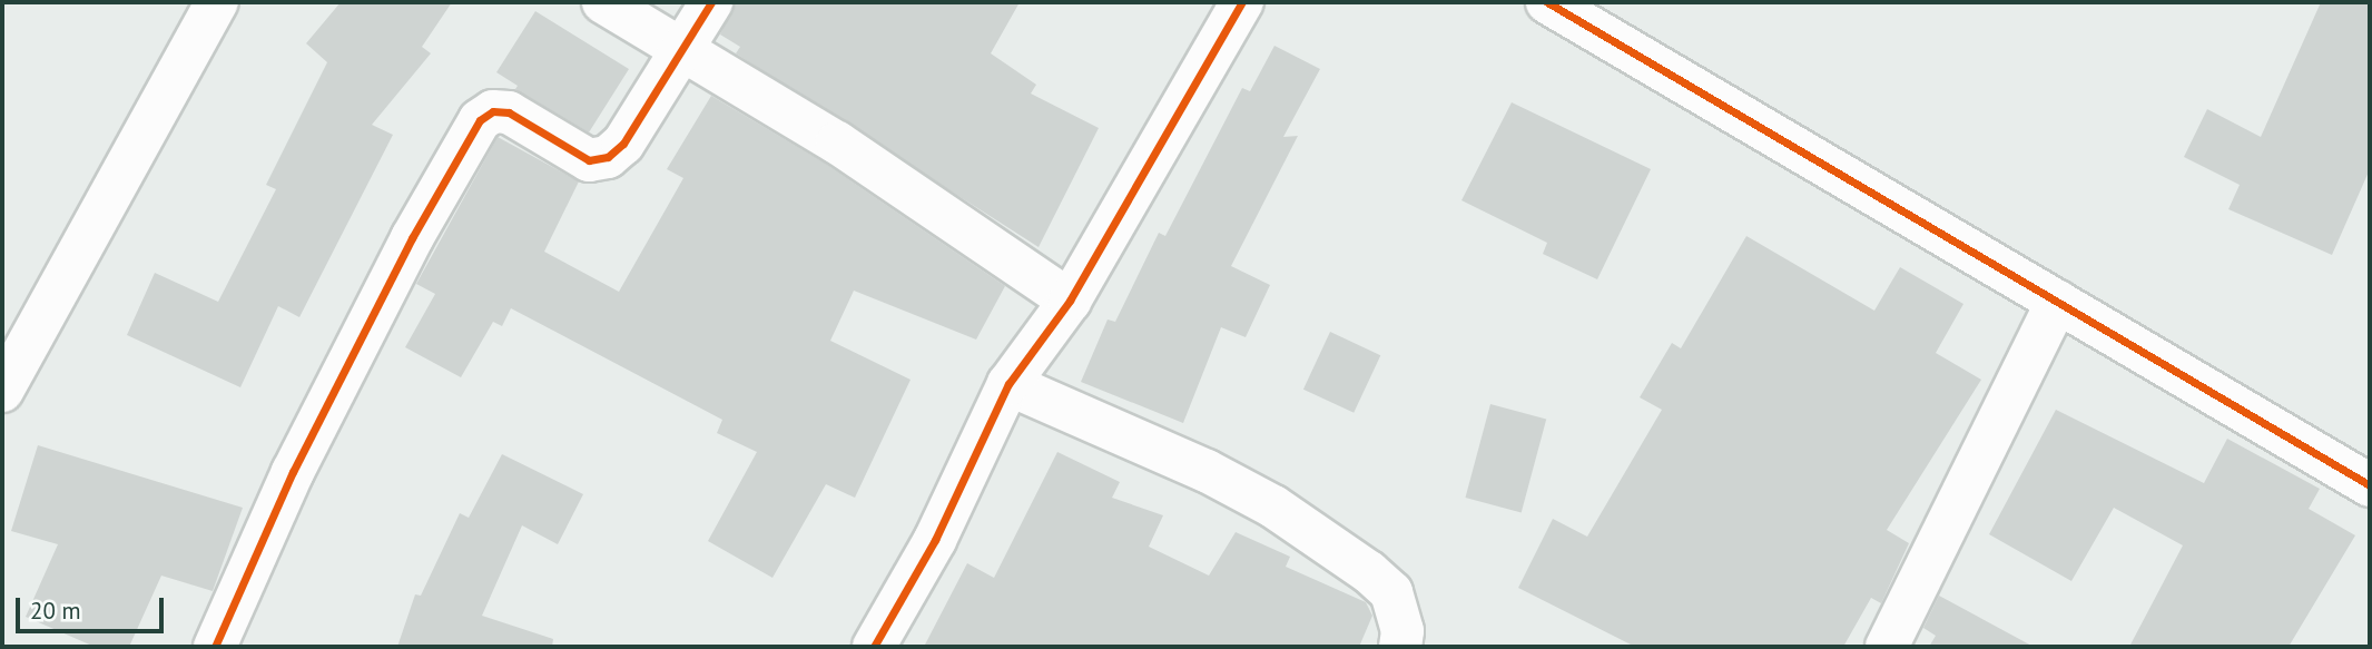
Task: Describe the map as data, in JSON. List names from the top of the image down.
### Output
{
  "scale_bar": "20 m"
}
